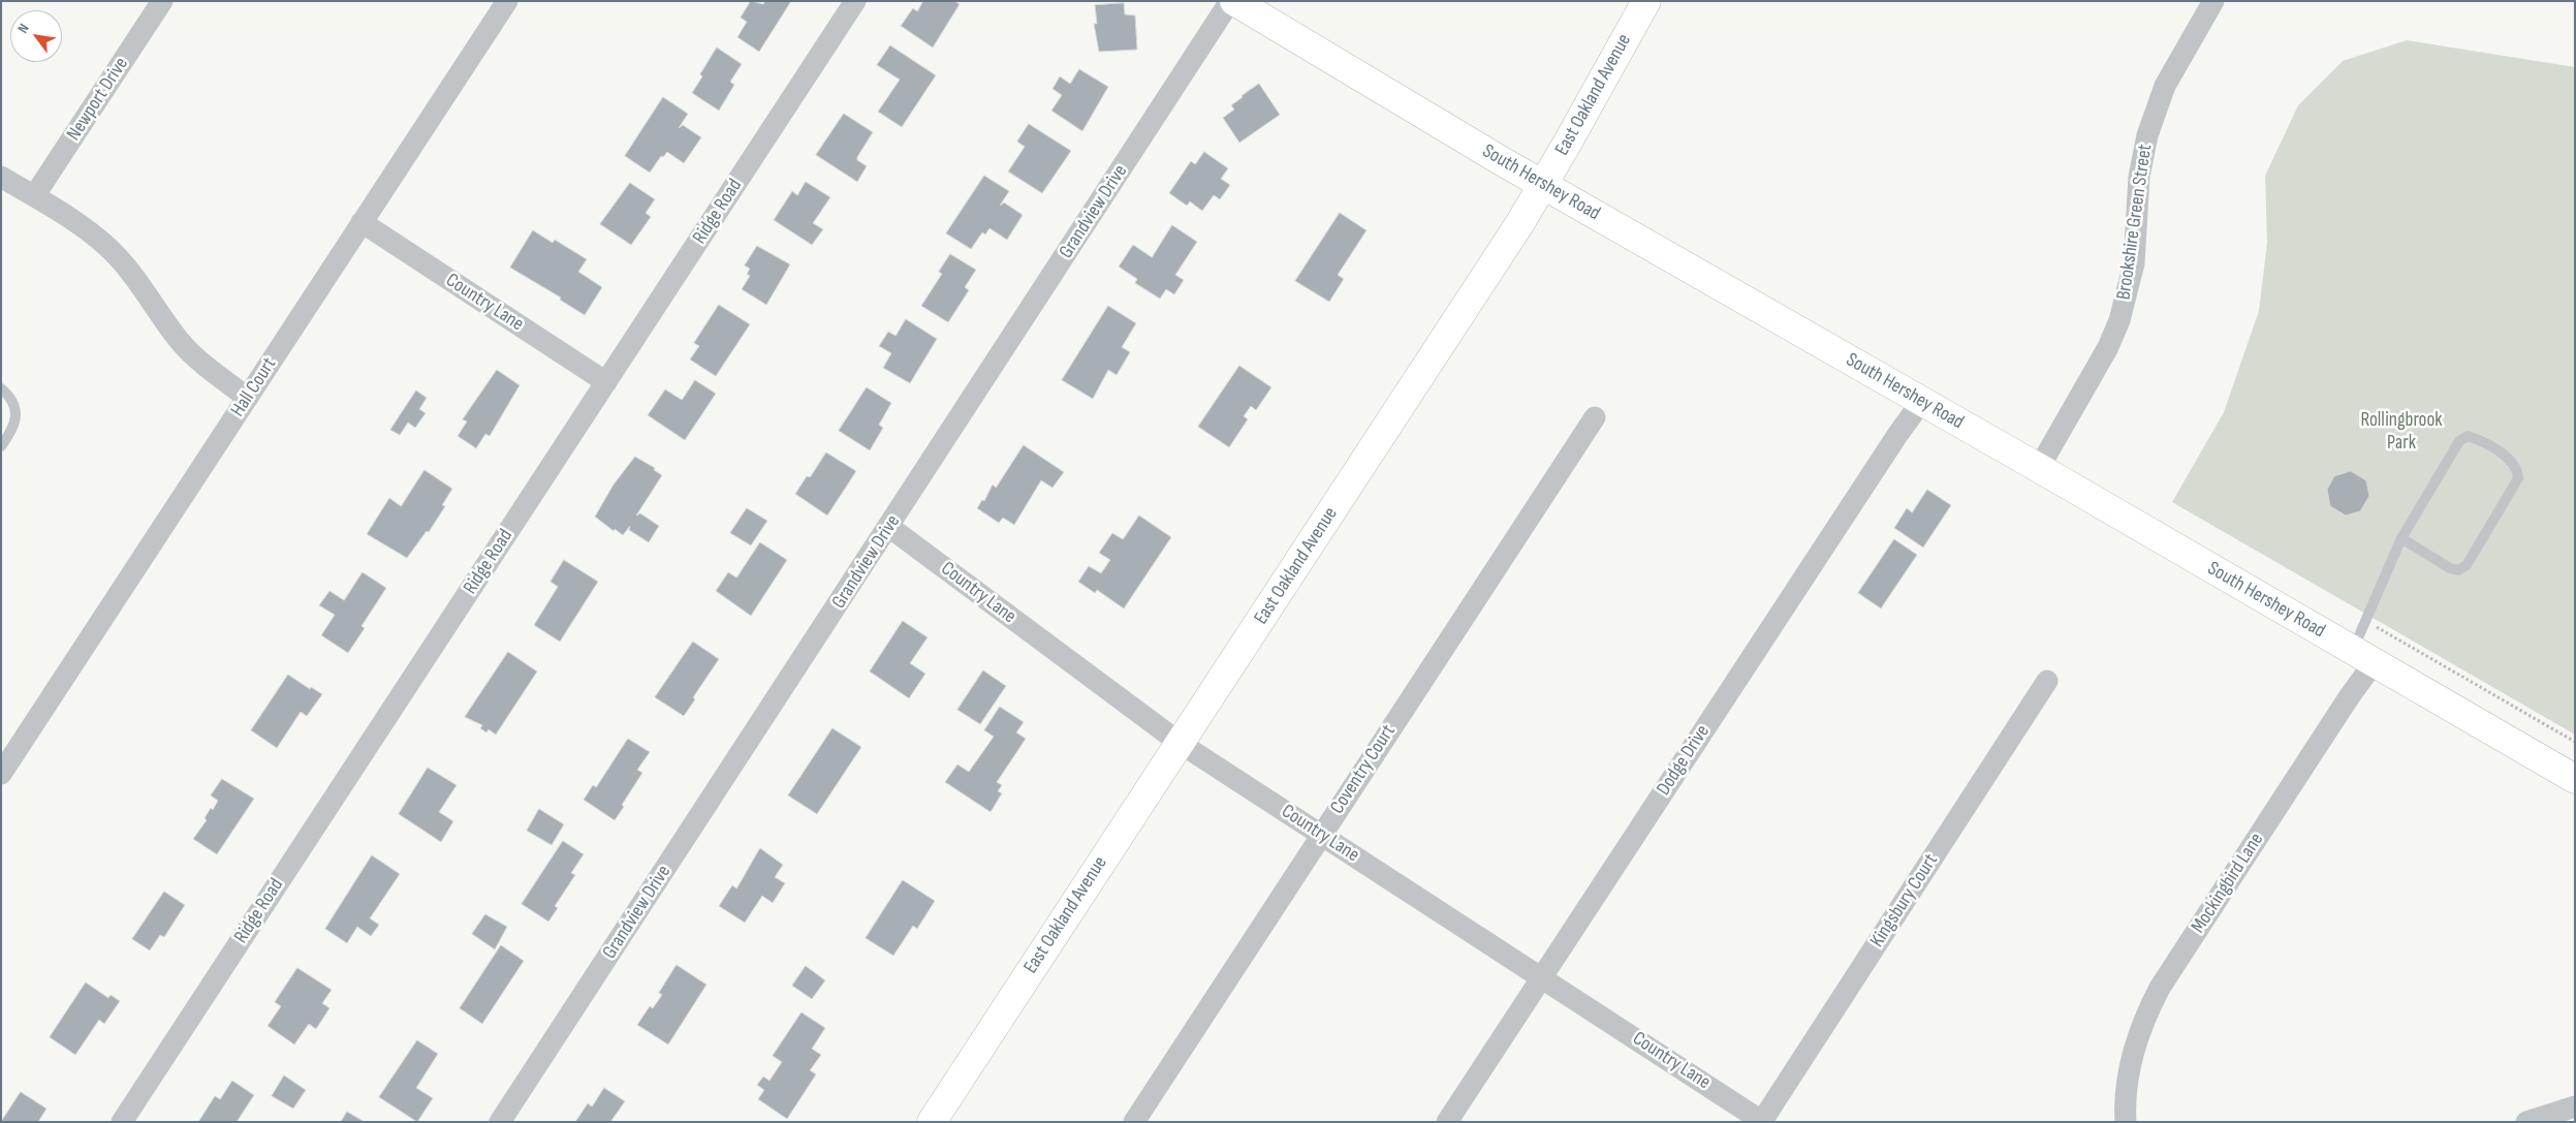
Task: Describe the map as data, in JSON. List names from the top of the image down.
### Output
{
  "streets": {
    "main road": ["East Oakland Avenue", "South Hershey Road"],
    "street": [
      "Newport Drive",
      "Ridge Road",
      "Grandview Drive",
      "Brookshire Green Street",
      "Country Lane",
      "Hall Court",
      "Dodge Drive",
      "Coventry Court",
      "Mockingbird Lane",
      "Kingsbury Court"
    ]
  },
  "crossings": [
    ["East Oakland Avenue", "South Hershey Road"],
    ["East Oakland Avenue", "Country Lane"],
    ["South Hershey Road", "Brookshire Green Street"],
    ["South Hershey Road", "Dodge Drive"],
    ["South Hershey Road", "Mockingbird Lane"],
    ["Ridge Road", "Country Lane"],
    ["Grandview Drive", "Country Lane"],
    ["Country Lane", "Hall Court"],
    ["Country Lane", "Dodge Drive"],
    ["Country Lane", "Coventry Court"],
    ["Country Lane", "Kingsbury Court"]
  ],
  "parks": ["Rollingbrook Park"],
  "north": "top left"
}
